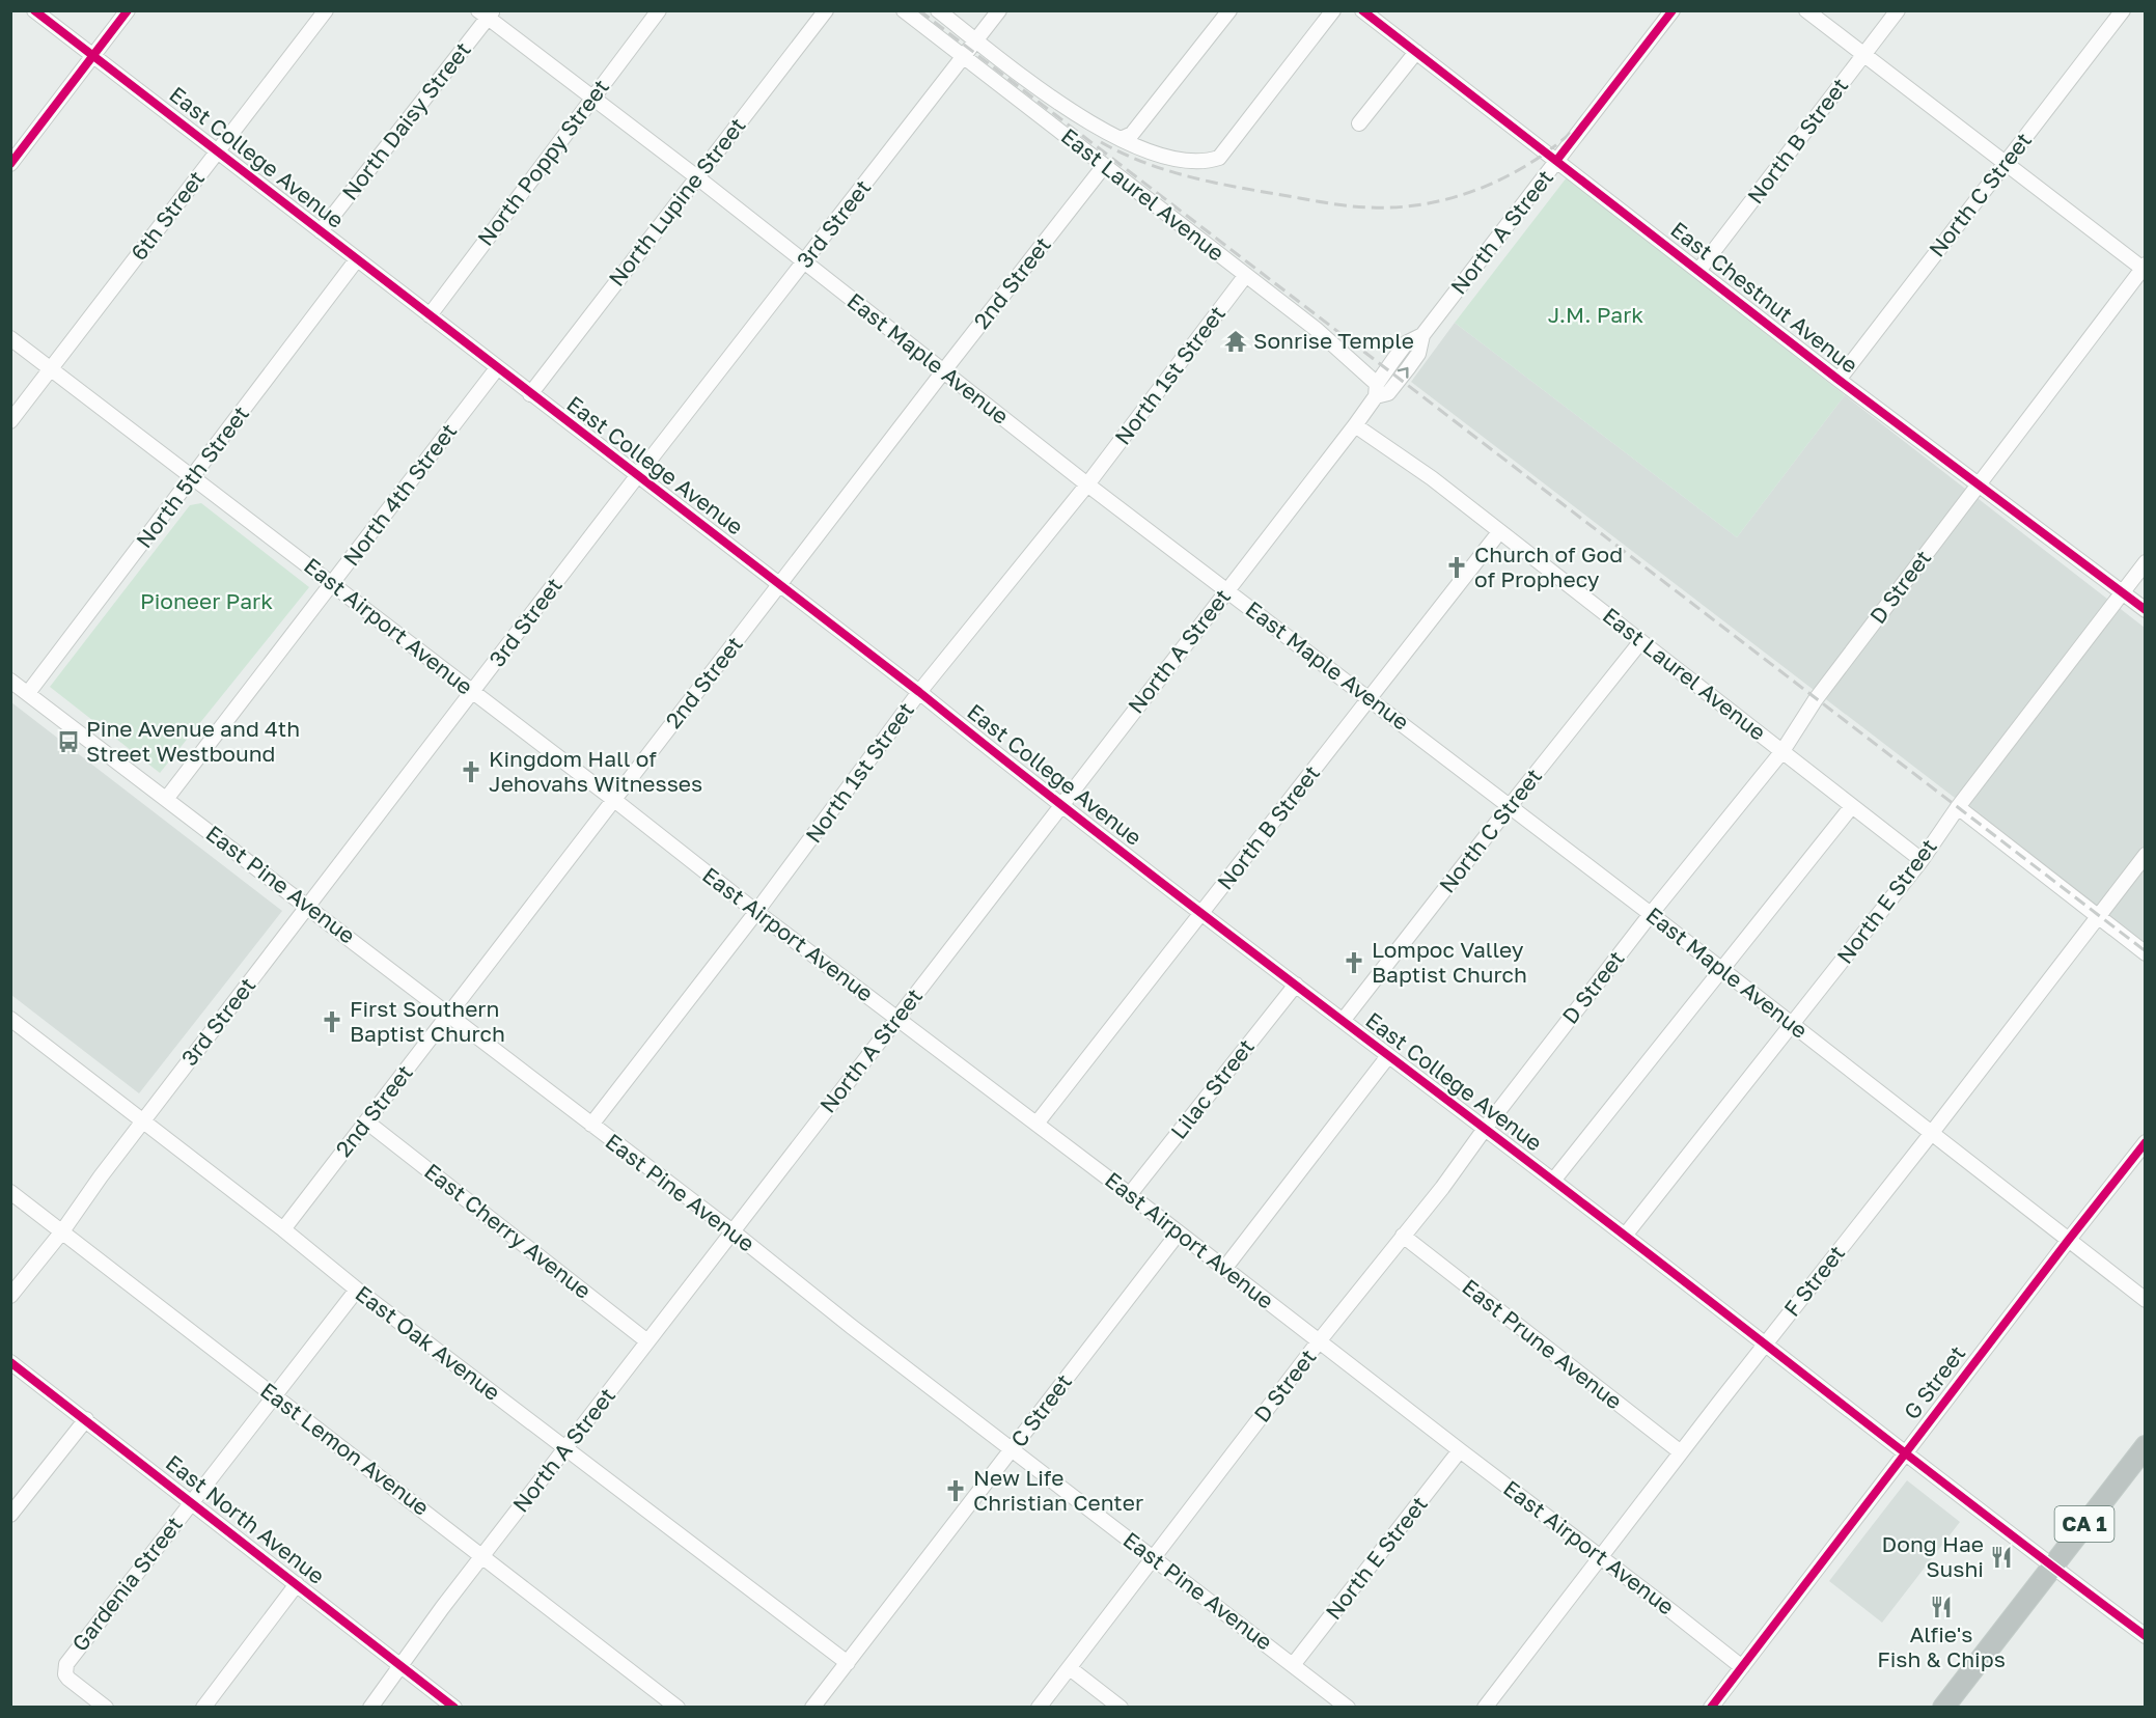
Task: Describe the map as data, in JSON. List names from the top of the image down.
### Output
{
  "streets": {
    "highway": ["CA 1"],
    "street": [
      "North Daisy Street",
      "North B Street",
      "East College Avenue",
      "North Poppy Street",
      "East Laurel Avenue",
      "North C Street",
      "North Lupine Street",
      "6th Street",
      "3rd Street",
      "North A Street",
      "2nd Street",
      "East Chestnut Avenue",
      "East Maple Avenue",
      "North 1st Street",
      "North 5th Street",
      "North 4th Street",
      "D Street",
      "East Airport Avenue",
      "East Pine Avenue",
      "North E Street",
      "Lilac Street",
      "East Cherry Avenue",
      "F Street",
      "East Oak Avenue",
      "East Prune Avenue",
      "G Street",
      "C Street",
      "East Lemon Avenue",
      "East North Avenue",
      "Gardenia Street"
    ]
  },
  "crossings": [
    ["North Daisy Street", "East College Avenue"],
    ["North Daisy Street", "East Maple Avenue"],
    ["North B Street", "East College Avenue"],
    ["North B Street", "East Laurel Avenue"],
    ["North B Street", "East Chestnut Avenue"],
    ["North B Street", "East Maple Avenue"],
    ["North B Street", "East Airport Avenue"],
    ["East College Avenue", "North Poppy Street"],
    ["East College Avenue", "North C Street"],
    ["East College Avenue", "North Lupine Street"],
    ["East College Avenue", "6th Street"],
    ["East College Avenue", "3rd Street"],
    ["East College Avenue", "North A Street"],
    ["East College Avenue", "2nd Street"],
    ["East College Avenue", "North 1st Street"],
    ["East College Avenue", "North 5th Street"],
    ["East College Avenue", "North 4th Street"],
    ["East College Avenue", "D Street"],
    ["East College Avenue", "North E Street"],
    ["East College Avenue", "Lilac Street"],
    ["East College Avenue", "F Street"],
    ["East College Avenue", "G Street"],
    ["East College Avenue", "CA 1"],
    ["North Poppy Street", "East Maple Avenue"],
    ["East Laurel Avenue", "North C Street"],
    ["East Laurel Avenue", "3rd Street"],
    ["East Laurel Avenue", "North A Street"],
    ["East Laurel Avenue", "2nd Street"],
    ["East Laurel Avenue", "North 1st Street"],
    ["East Laurel Avenue", "D Street"],
    ["East Laurel Avenue", "North E Street"],
    ["North C Street", "East Chestnut Avenue"],
    ["North C Street", "East Maple Avenue"],
    ["North Lupine Street", "East Maple Avenue"],
    ["6th Street", "East Airport Avenue"],
    ["3rd Street", "East Maple Avenue"],
    ["3rd Street", "East Airport Avenue"],
    ["3rd Street", "East Pine Avenue"],
    ["3rd Street", "East Oak Avenue"],
    ["3rd Street", "East Lemon Avenue"],
    ["North A Street", "East Chestnut Avenue"],
    ["North A Street", "East Maple Avenue"],
    ["North A Street", "East Airport Avenue"],
    ["North A Street", "East Pine Avenue"],
    ["North A Street", "East Cherry Avenue"],
    ["North A Street", "East Oak Avenue"],
    ["North A Street", "East Lemon Avenue"],
    ["North A Street", "East North Avenue"],
    ["2nd Street", "East Maple Avenue"],
    ["2nd Street", "East Airport Avenue"],
    ["2nd Street", "East Pine Avenue"],
    ["2nd Street", "East Cherry Avenue"],
    ["2nd Street", "East Oak Avenue"],
    ["East Chestnut Avenue", "D Street"],
    ["East Chestnut Avenue", "North E Street"],
    ["East Maple Avenue", "North 1st Street"],
    ["East Maple Avenue", "D Street"],
    ["East Maple Avenue", "North E Street"],
    ["East Maple Avenue", "F Street"],
    ["East Maple Avenue", "G Street"],
    ["North 1st Street", "East Airport Avenue"],
    ["North 1st Street", "East Pine Avenue"],
    ["North 5th Street", "East Airport Avenue"],
    ["North 5th Street", "East Pine Avenue"],
    ["North 4th Street", "East Airport Avenue"],
    ["North 4th Street", "East Pine Avenue"],
    ["D Street", "East Airport Avenue"],
    ["D Street", "East Pine Avenue"],
    ["D Street", "East Prune Avenue"],
    ["East Airport Avenue", "North E Street"],
    ["East Airport Avenue", "Lilac Street"],
    ["East Airport Avenue", "F Street"],
    ["East Airport Avenue", "G Street"],
    ["East Airport Avenue", "C Street"],
    ["East Pine Avenue", "North E Street"],
    ["East Pine Avenue", "C Street"],
    ["F Street", "East Prune Avenue"],
    ["East Oak Avenue", "C Street"],
    ["East Oak Avenue", "Gardenia Street"],
    ["East Lemon Avenue", "Gardenia Street"],
    ["East North Avenue", "Gardenia Street"]
  ],
  "parks": ["J.M. Park", "Pioneer Park"],
  "places": {
    "temple": ["Sonrise Temple"],
    "church": [
      "Church of God of Prophecy",
      "Kingdom Hall of Jehovahs Witnesses",
      "Lompoc Valley Baptist Church",
      "First Southern Baptist Church",
      "New Life Christian Center"
    ],
    "bus stop": ["Pine Avenue and 4th Street Westbound"],
    "restaurant": ["Dong Hae Sushi", "Alfie's Fish & Chips"]
  }
}
